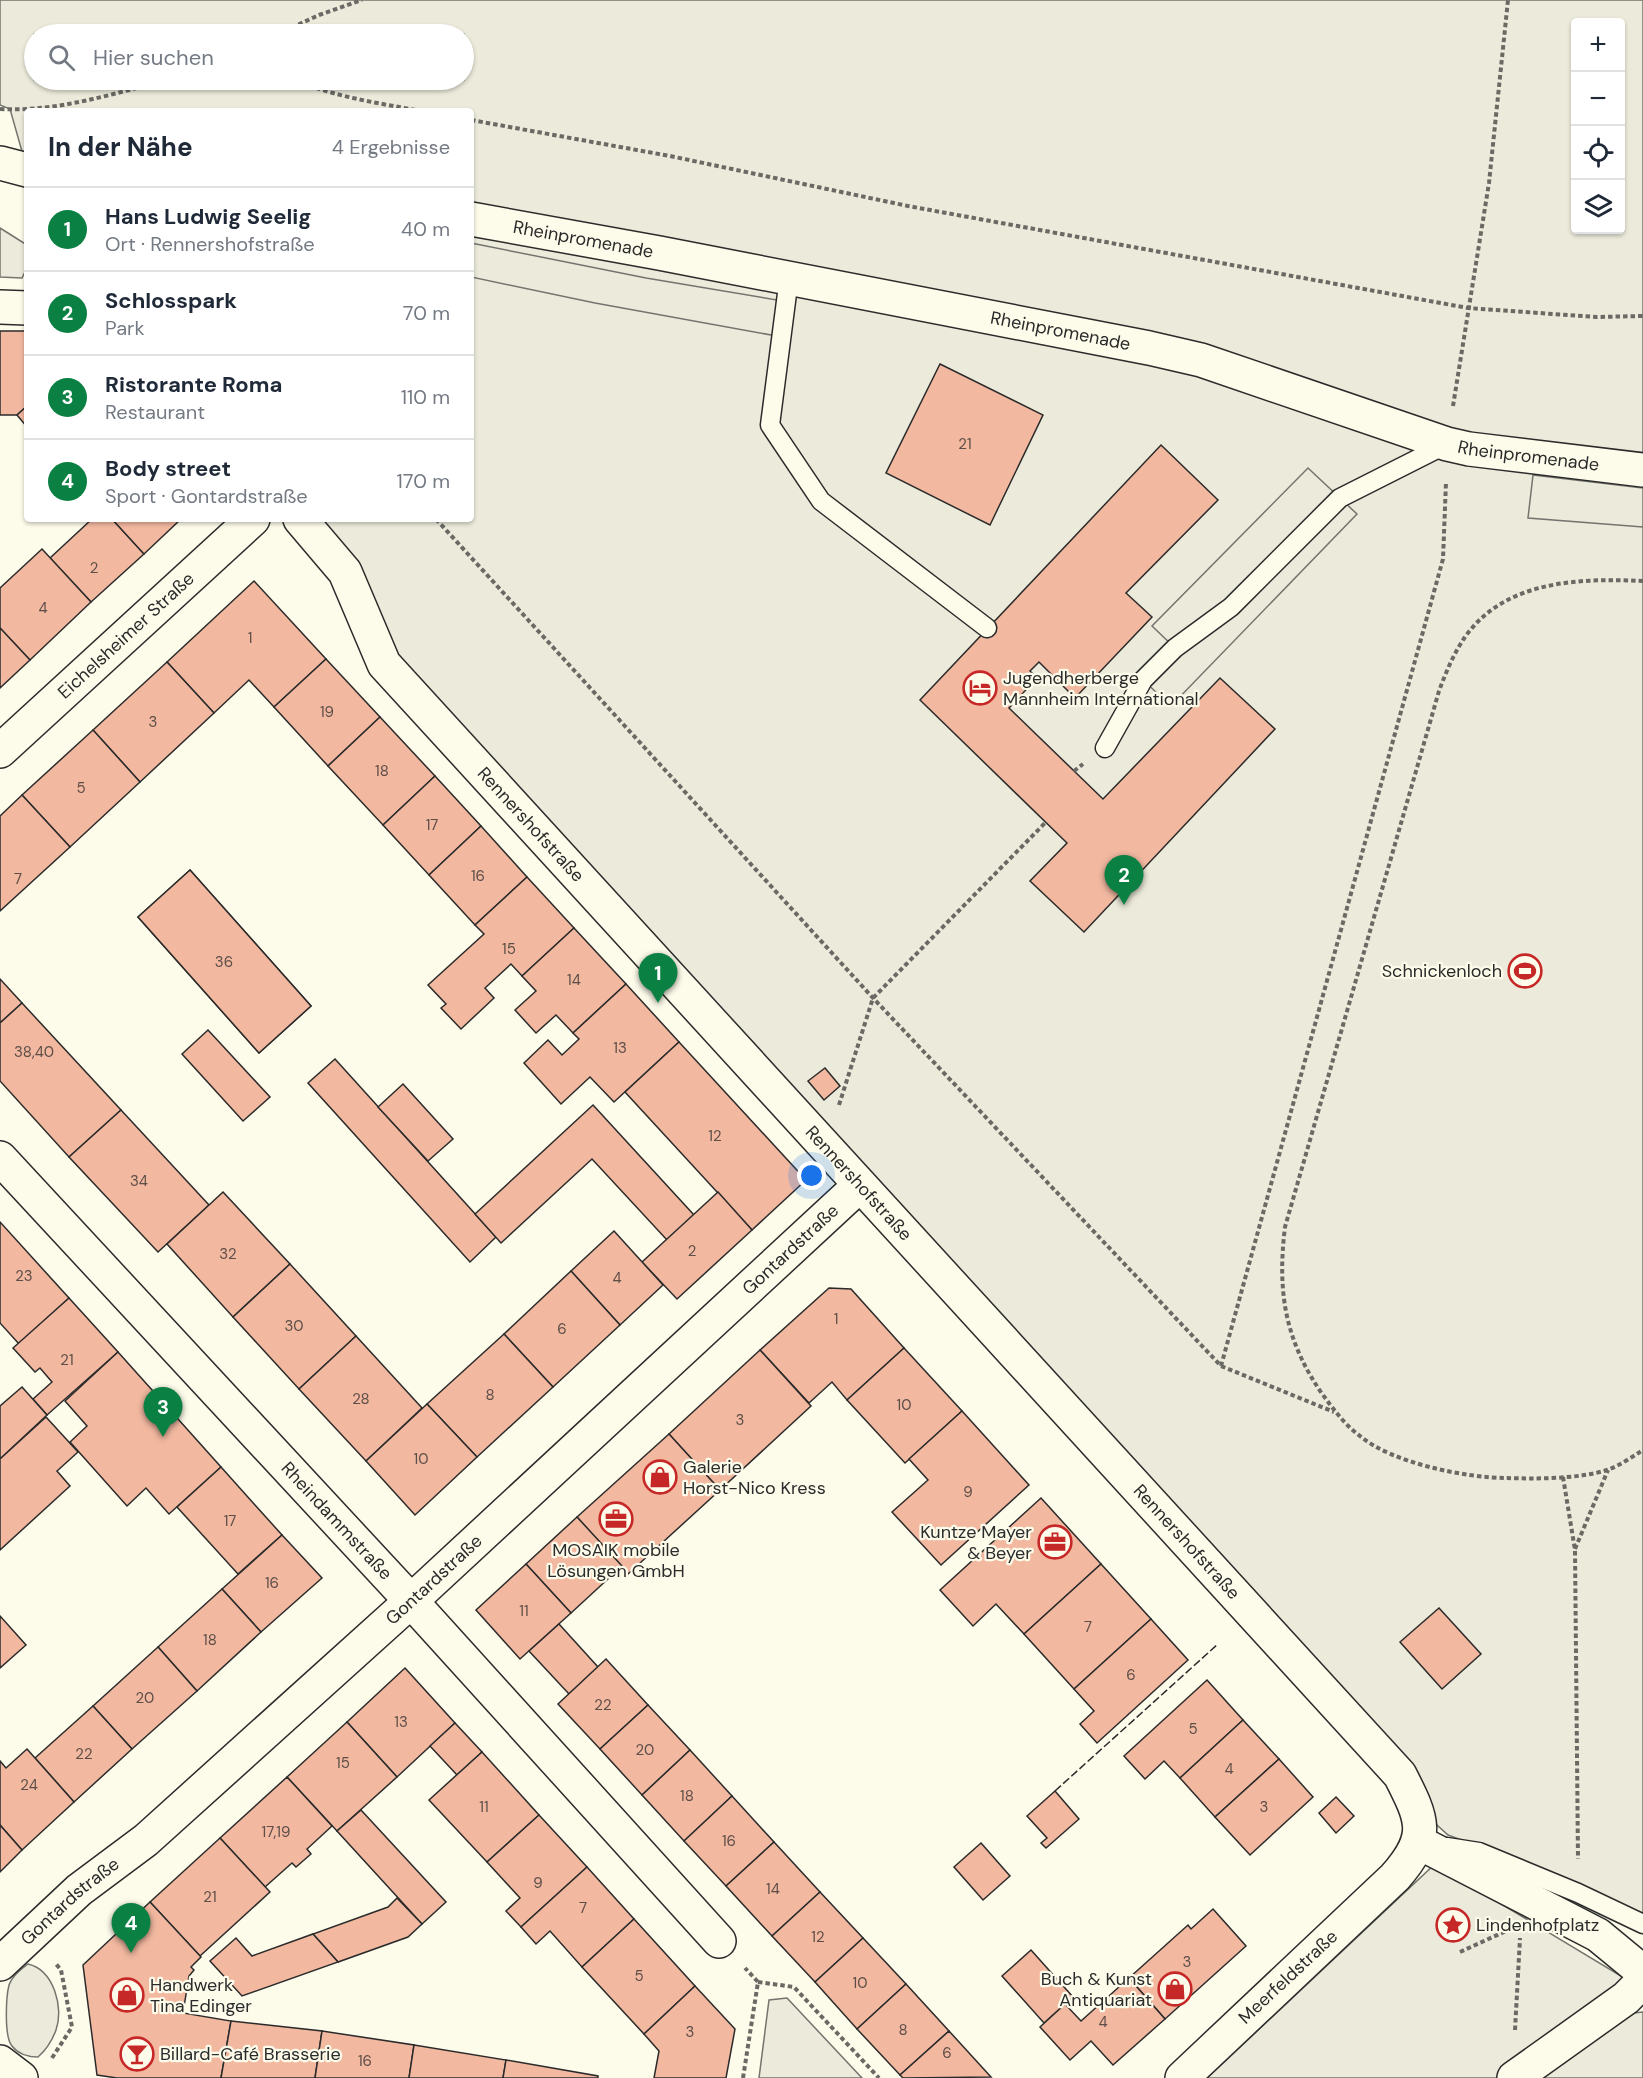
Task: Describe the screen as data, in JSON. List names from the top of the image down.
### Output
{
  "streets": {
    "street": [
      "Rheinpromenade",
      "Eichelsheimer Straße",
      "Rennershofstraße",
      "Gontardstraße",
      "Rheindammstraße",
      "Meerfeldstraße"
    ]
  },
  "crossings": [
    ["Rennershofstraße", "Gontardstraße"],
    ["Rennershofstraße", "Meerfeldstraße"],
    ["Gontardstraße", "Rheindammstraße"]
  ],
  "places": {
    "hotel": ["Jugendherberge Mannheim International"],
    "sports": ["Schnickenloch"],
    "shop": ["Galerie Horst-Nico Kress", "Buch & Kunst Antiquariat", "Handwerk Tina Edinger"],
    "office": ["MOSAIK mobile Lösungen GmbH", "Kuntze Mayer & Beyer"],
    "place": ["Lindenhofplatz"],
    "bar": ["Billard-Café Brasserie"]
  },
  "house_numbers": [
    "21",
    "2",
    "4",
    "1",
    "19",
    "3",
    "18",
    "5",
    "17",
    "16",
    "7",
    "15",
    "36",
    "14",
    "13",
    "38,40",
    "12",
    "34",
    "2",
    "32",
    "23",
    "4",
    "1",
    "30",
    "6",
    "21",
    "8",
    "28",
    "10",
    "3",
    "10",
    "9",
    "17",
    "16",
    "11",
    "7",
    "18",
    "6",
    "20",
    "22",
    "13",
    "5",
    "20",
    "22",
    "15",
    "4",
    "24",
    "18",
    "11",
    "3",
    "17,19",
    "16",
    "9",
    "14",
    "21",
    "7",
    "12",
    "3",
    "5",
    "10",
    "4",
    "8",
    "3",
    "6",
    "16"
  ],
  "page": {
    "map_buttons": ["+", "−"],
    "search": "Hier suchen",
    "heading": ["In der Nähe", "4 Ergebnisse"],
    "list": [
      {
        "mark": "1",
        "name": "Hans Ludwig Seelig",
        "note": "Ort · Rennershofstraße",
        "value": "40 m"
      },
      {
        "mark": "2",
        "name": "Schlosspark",
        "note": "Park",
        "value": "70 m"
      },
      {
        "mark": "3",
        "name": "Ristorante Roma",
        "note": "Restaurant",
        "value": "110 m"
      },
      {
        "mark": "4",
        "name": "Body street",
        "note": "Sport · Gontardstraße",
        "value": "170 m"
      }
    ],
    "pins": [
      "2",
      "1",
      "3",
      "4"
    ]
  }
}
